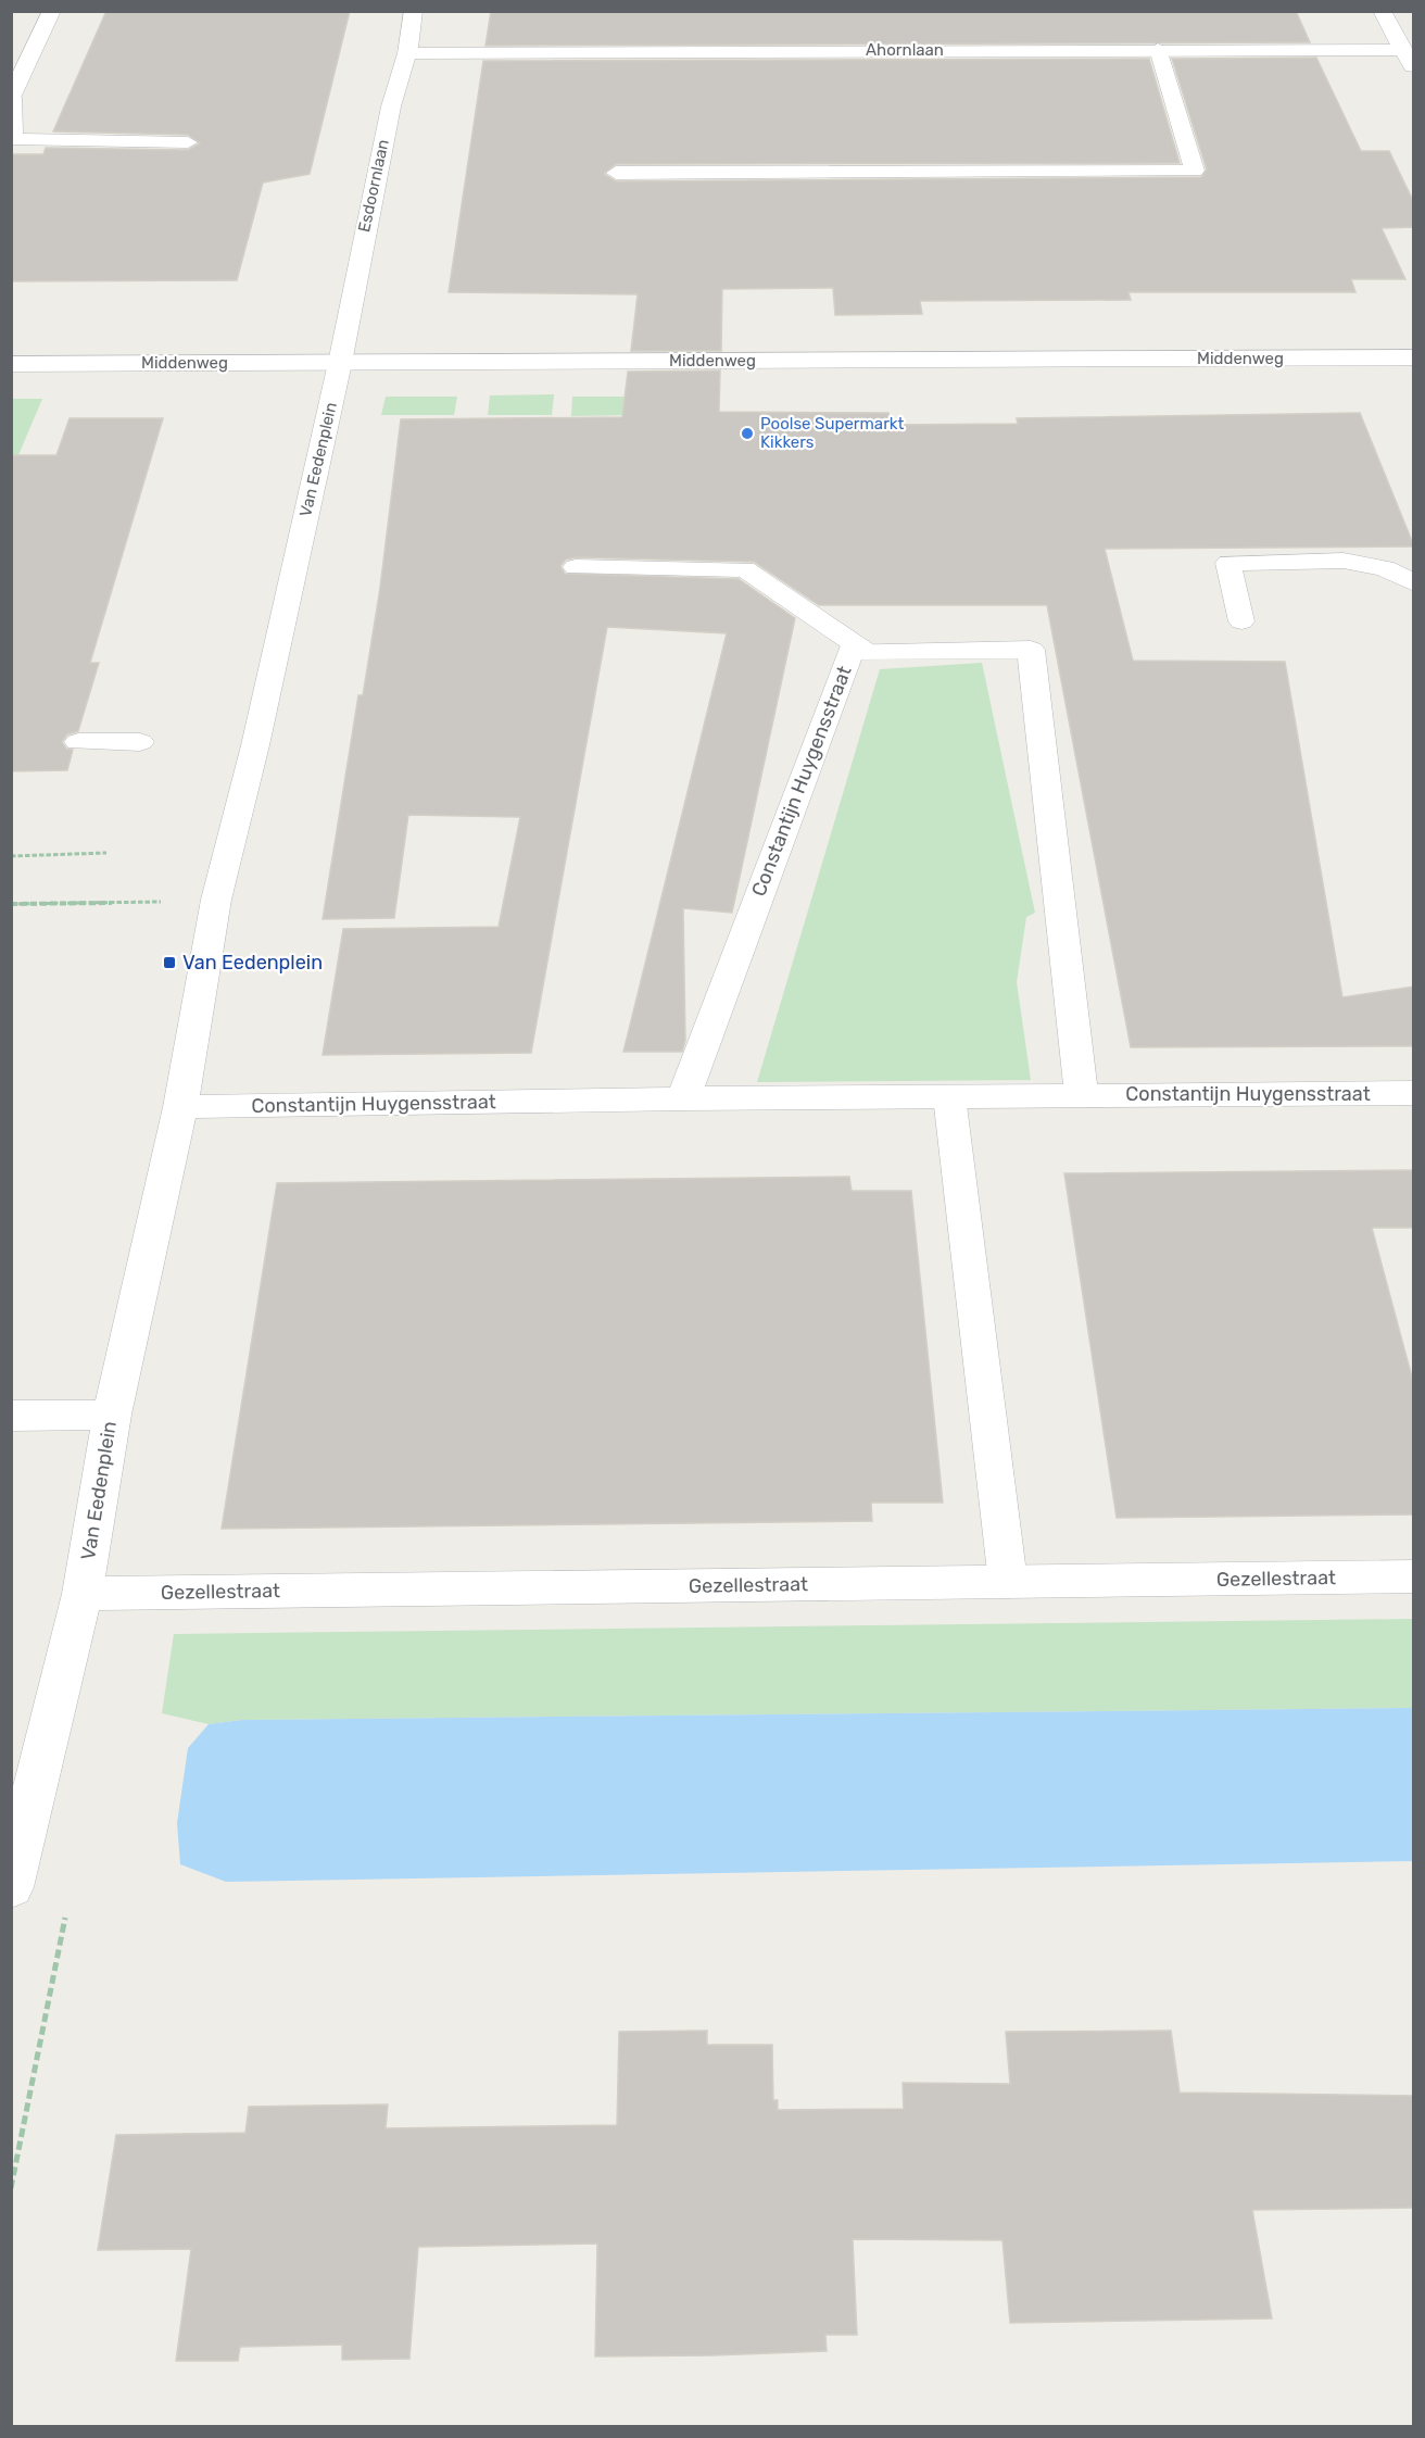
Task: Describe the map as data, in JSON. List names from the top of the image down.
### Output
{
  "streets": {
    "street": [
      "Ahornlaan",
      "Esdoornlaan",
      "Middenweg",
      "Van Eedenplein",
      "Constantijn Huygensstraat",
      "Gezellestraat"
    ]
  },
  "crossings": [
    ["Ahornlaan", "Esdoornlaan"],
    ["Esdoornlaan", "Middenweg"],
    ["Esdoornlaan", "Van Eedenplein"],
    ["Middenweg", "Van Eedenplein"],
    ["Van Eedenplein", "Constantijn Huygensstraat"],
    ["Van Eedenplein", "Gezellestraat"]
  ],
  "places": {
    "other": ["Poolse Supermarkt Kikkers"],
    "transit": ["Van Eedenplein"]
  }
}
